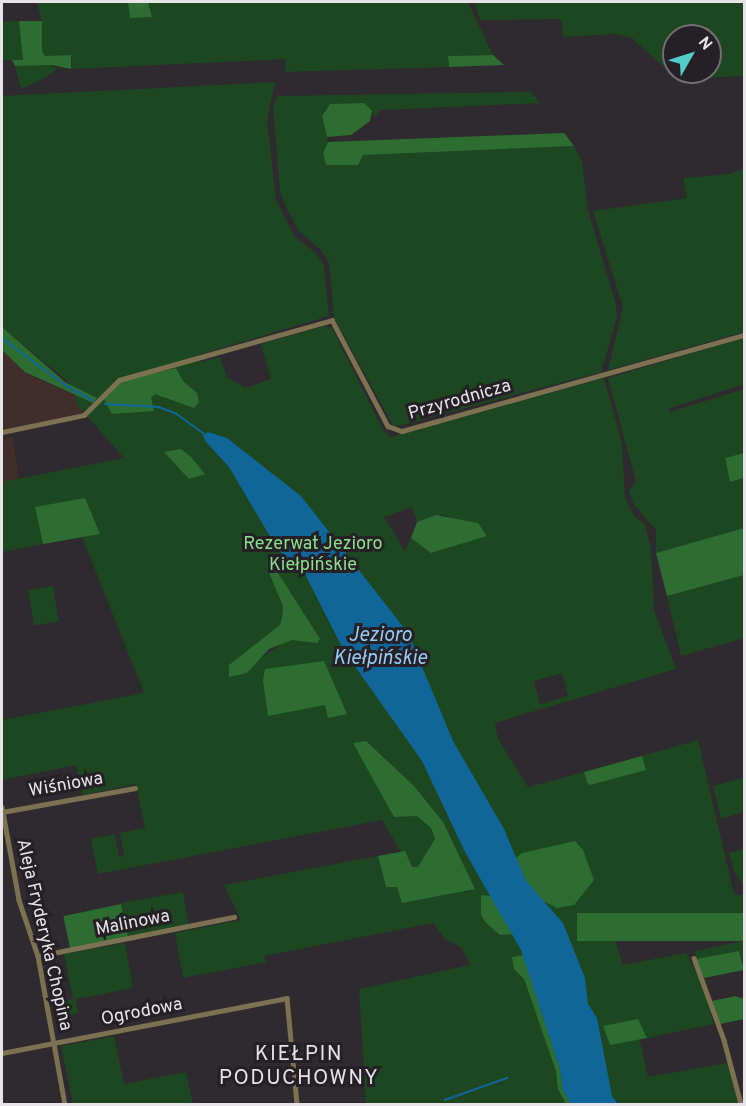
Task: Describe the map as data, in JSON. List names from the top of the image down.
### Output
{
  "streets": {
    "street": [
      "Przyrodnicza",
      "Wiśniowa",
      "Malinowa",
      "Aleja Fryderyka Chopina",
      "Ogrodowa"
    ]
  },
  "crossings": [
    ["Wiśniowa", "Aleja Fryderyka Chopina"],
    ["Malinowa", "Aleja Fryderyka Chopina"],
    ["Aleja Fryderyka Chopina", "Ogrodowa"]
  ],
  "districts": ["KIEŁPIN PODUCHOWNY"],
  "water": ["Jezioro Kiełpińskie"],
  "parks": ["Rezerwat Jezioro Kiełpińskie"],
  "north": "top right"
}
